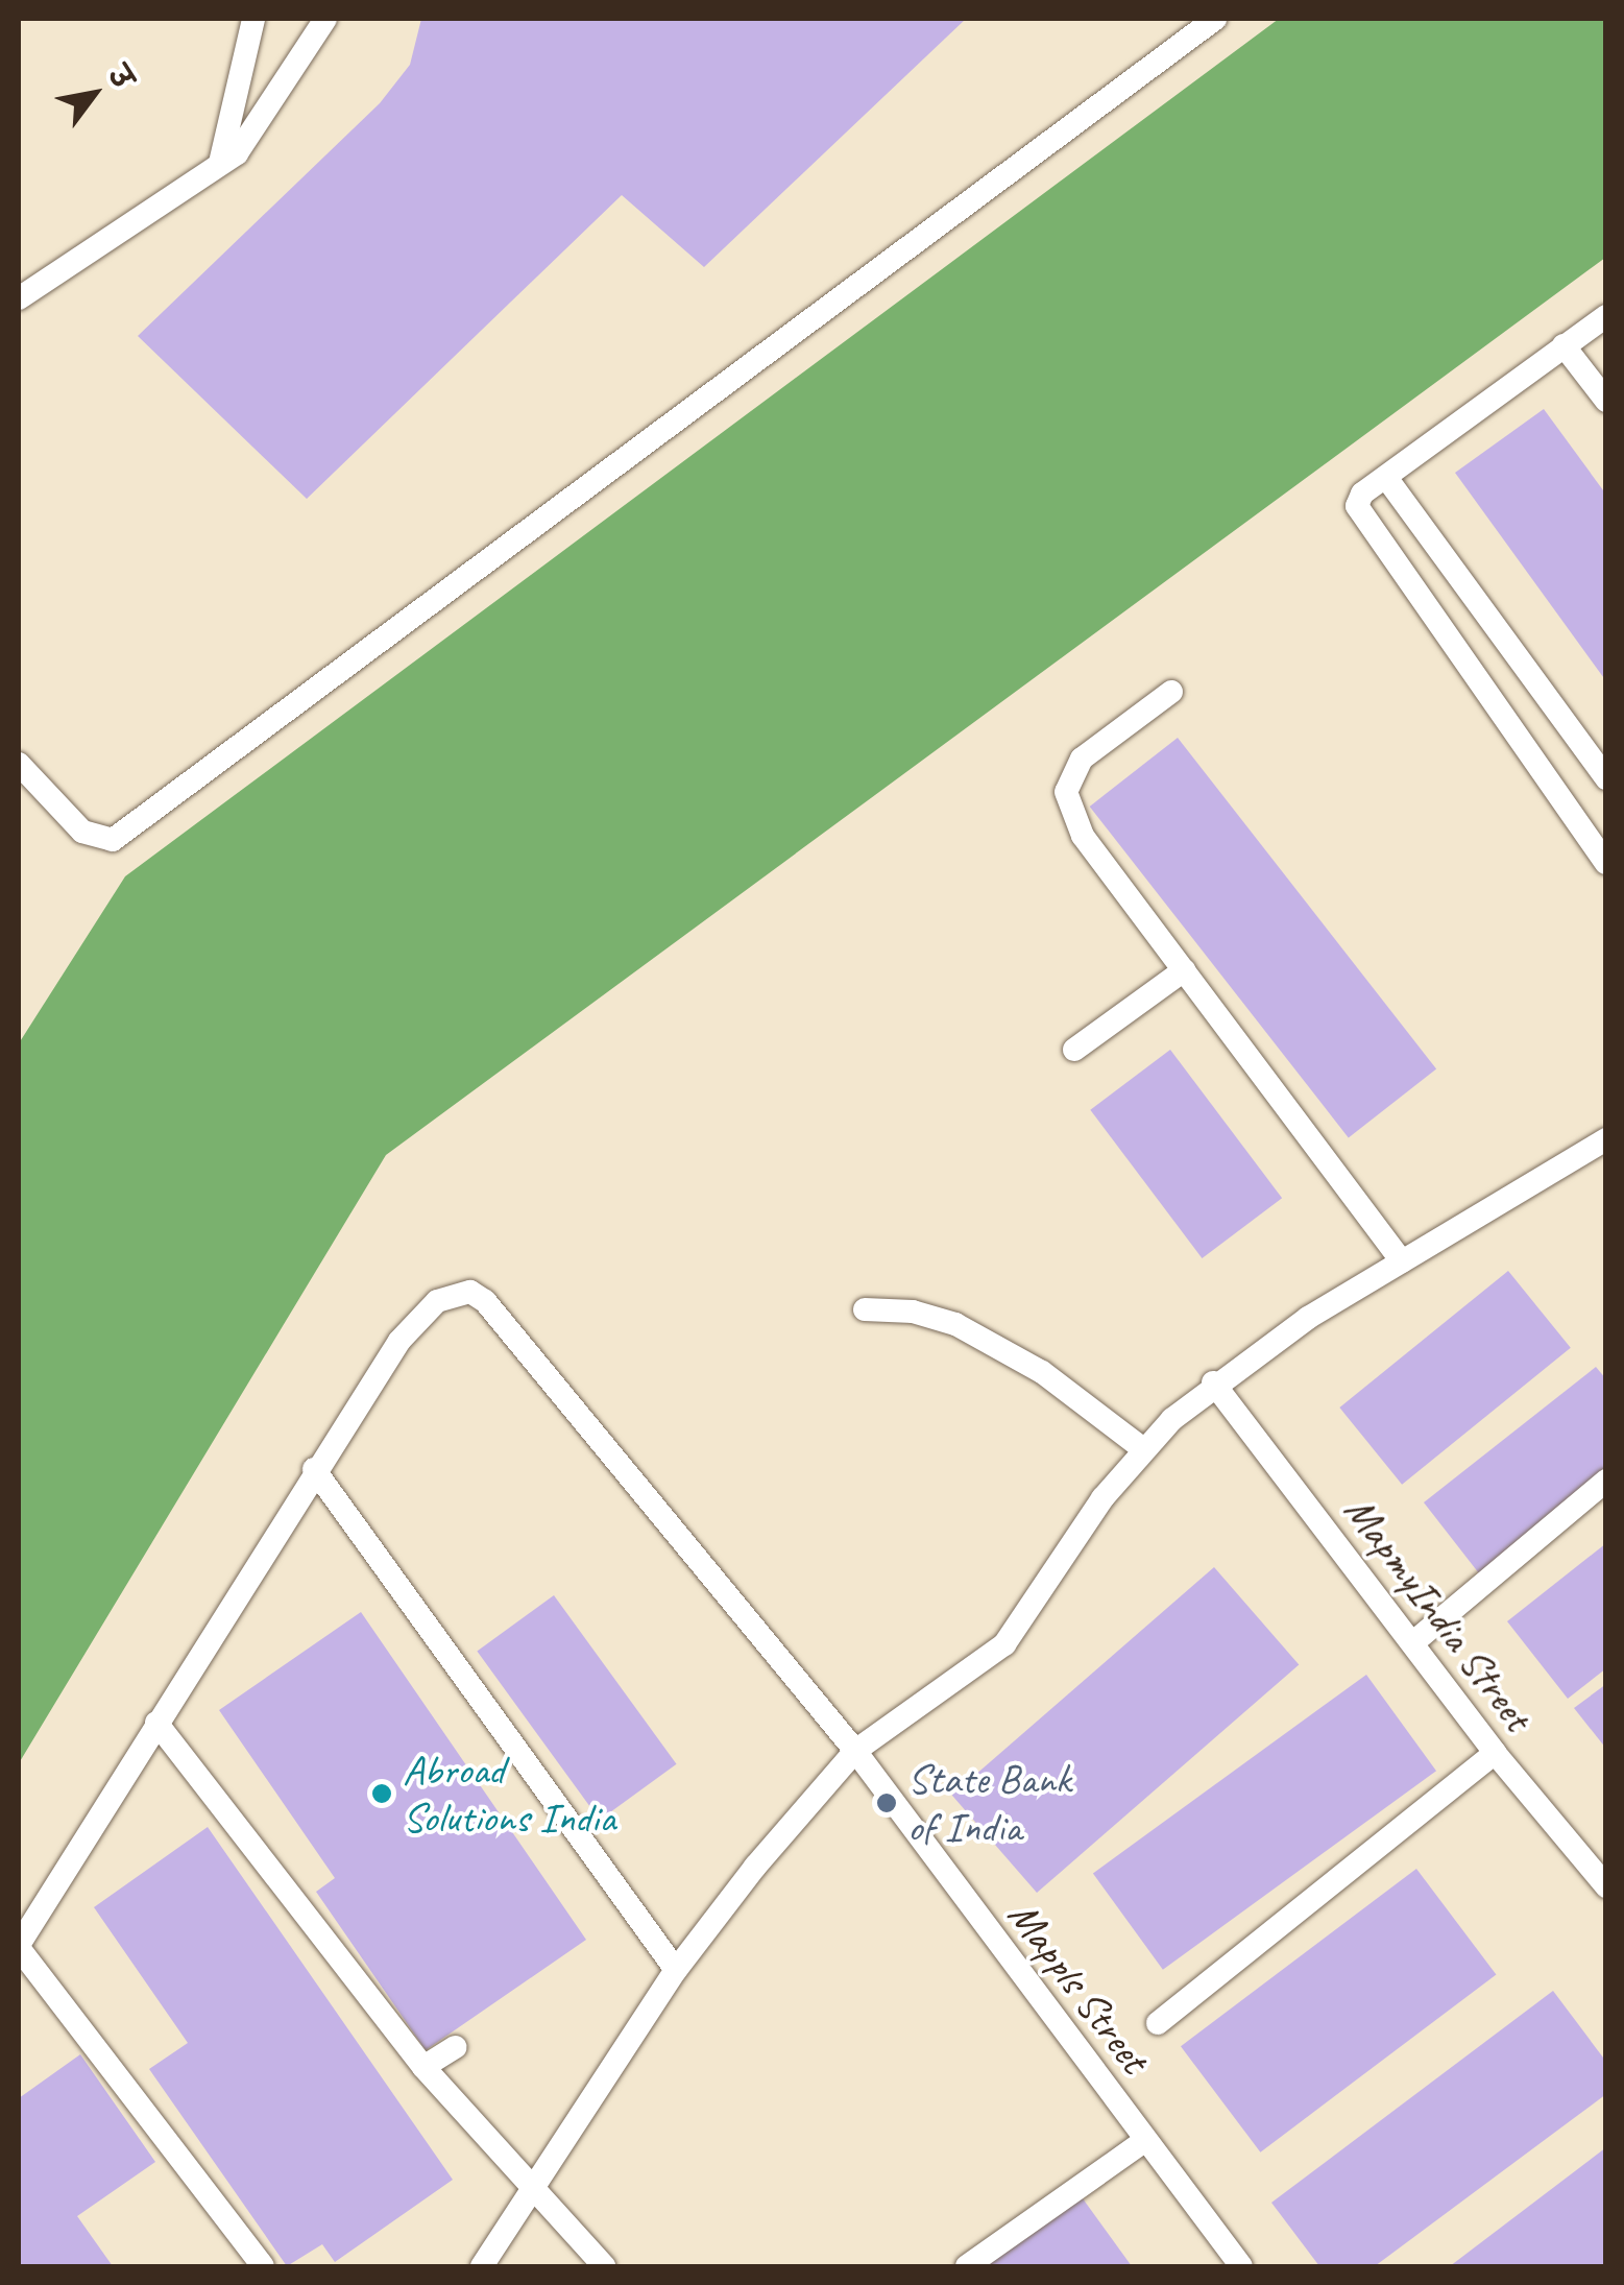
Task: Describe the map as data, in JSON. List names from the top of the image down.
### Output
{
  "streets": {
    "lane": ["MapmyIndia Street", "Mappls Street"]
  },
  "places": ["Abroad Solutions India", "State Bank of India"],
  "north": "top right"
}
